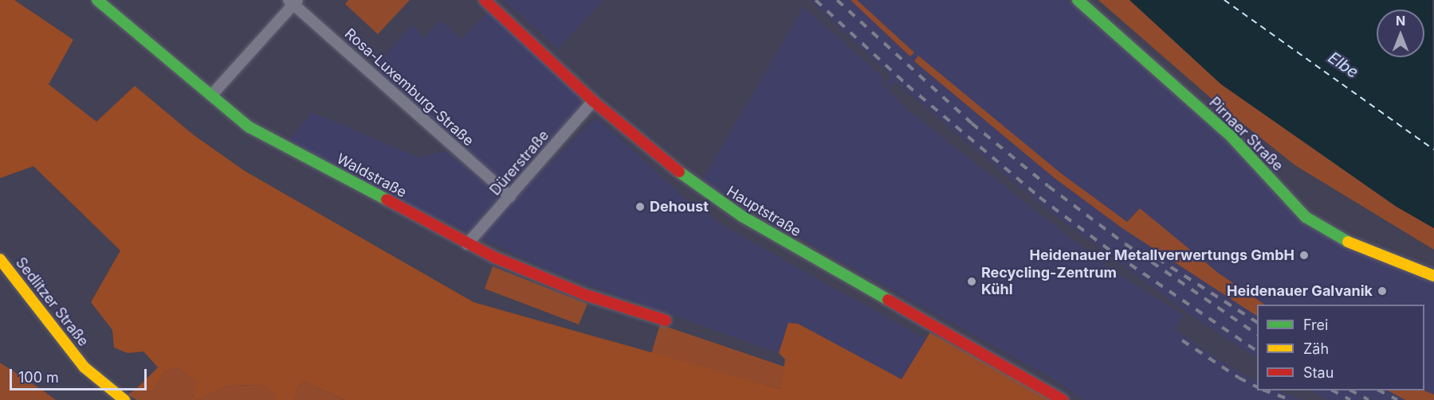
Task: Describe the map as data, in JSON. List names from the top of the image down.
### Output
{
  "streets": {
    "street": [
      "Rosa-Luxemburg-Straße",
      "Pirnaer Straße",
      "Dürerstraße",
      "Waldstraße",
      "Hauptstraße",
      "Sedlitzer Straße"
    ]
  },
  "crossings": [
    ["Rosa-Luxemburg-Straße", "Dürerstraße"],
    ["Dürerstraße", "Waldstraße"],
    ["Dürerstraße", "Hauptstraße"]
  ],
  "water": ["Elbe"],
  "places": [
    "Dehoust",
    "Heidenauer Metallverwertungs GmbH",
    "Recycling-Zentrum Kühl",
    "Heidenauer Galvanik"
  ],
  "legend": ["Frei", "Zäh", "Stau"],
  "scale_bar": "100 m",
  "north": "top"
}
